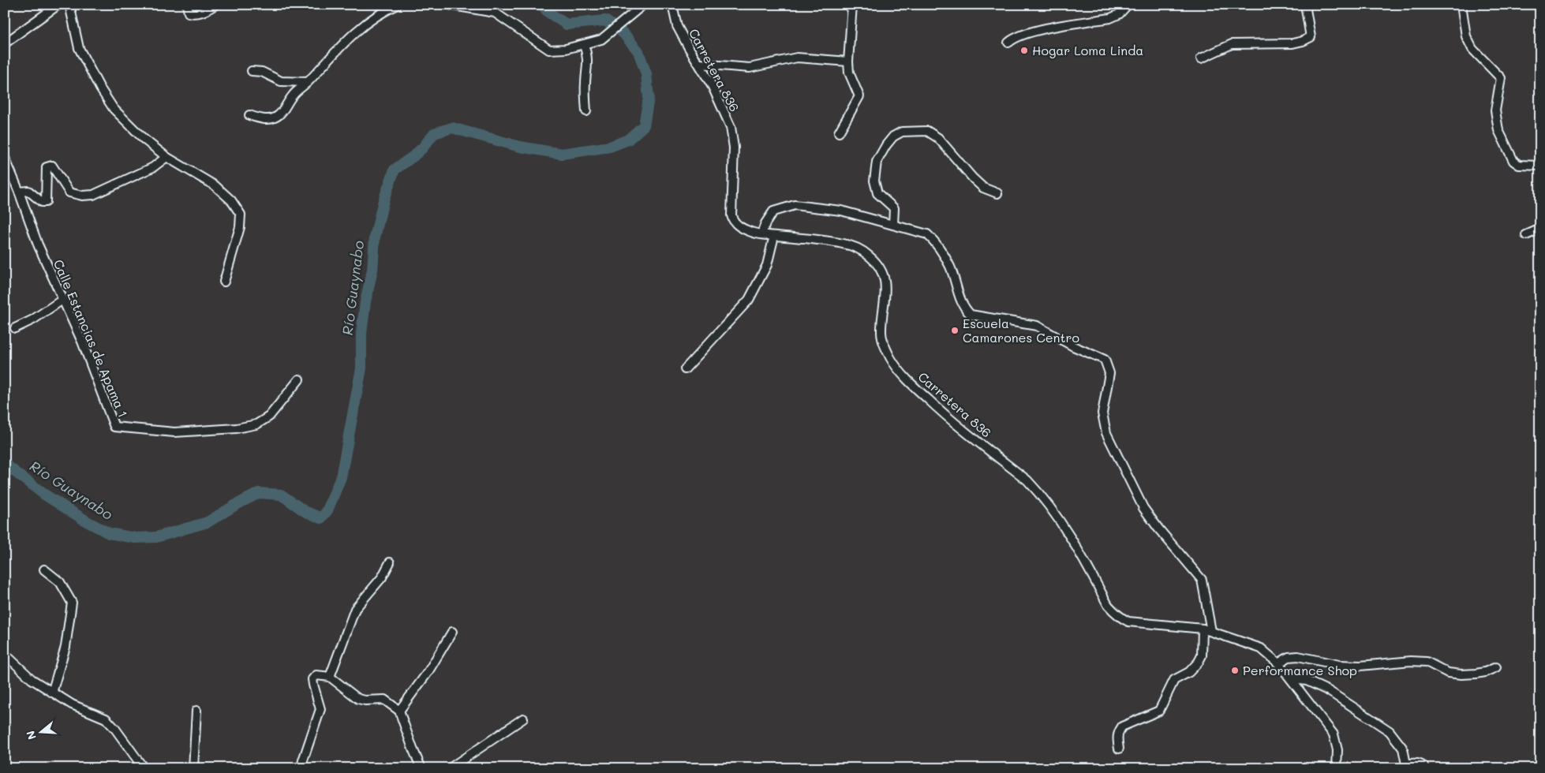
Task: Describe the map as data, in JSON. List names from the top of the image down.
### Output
{
  "streets": {
    "street": ["Carretera 836", "Calle Estancias de Apama 1"]
  },
  "water": ["Río Guaynabo"],
  "places": ["Hogar Loma Linda", "Escuela Camarones Centro", "Performance Shop"],
  "north": "left"
}
